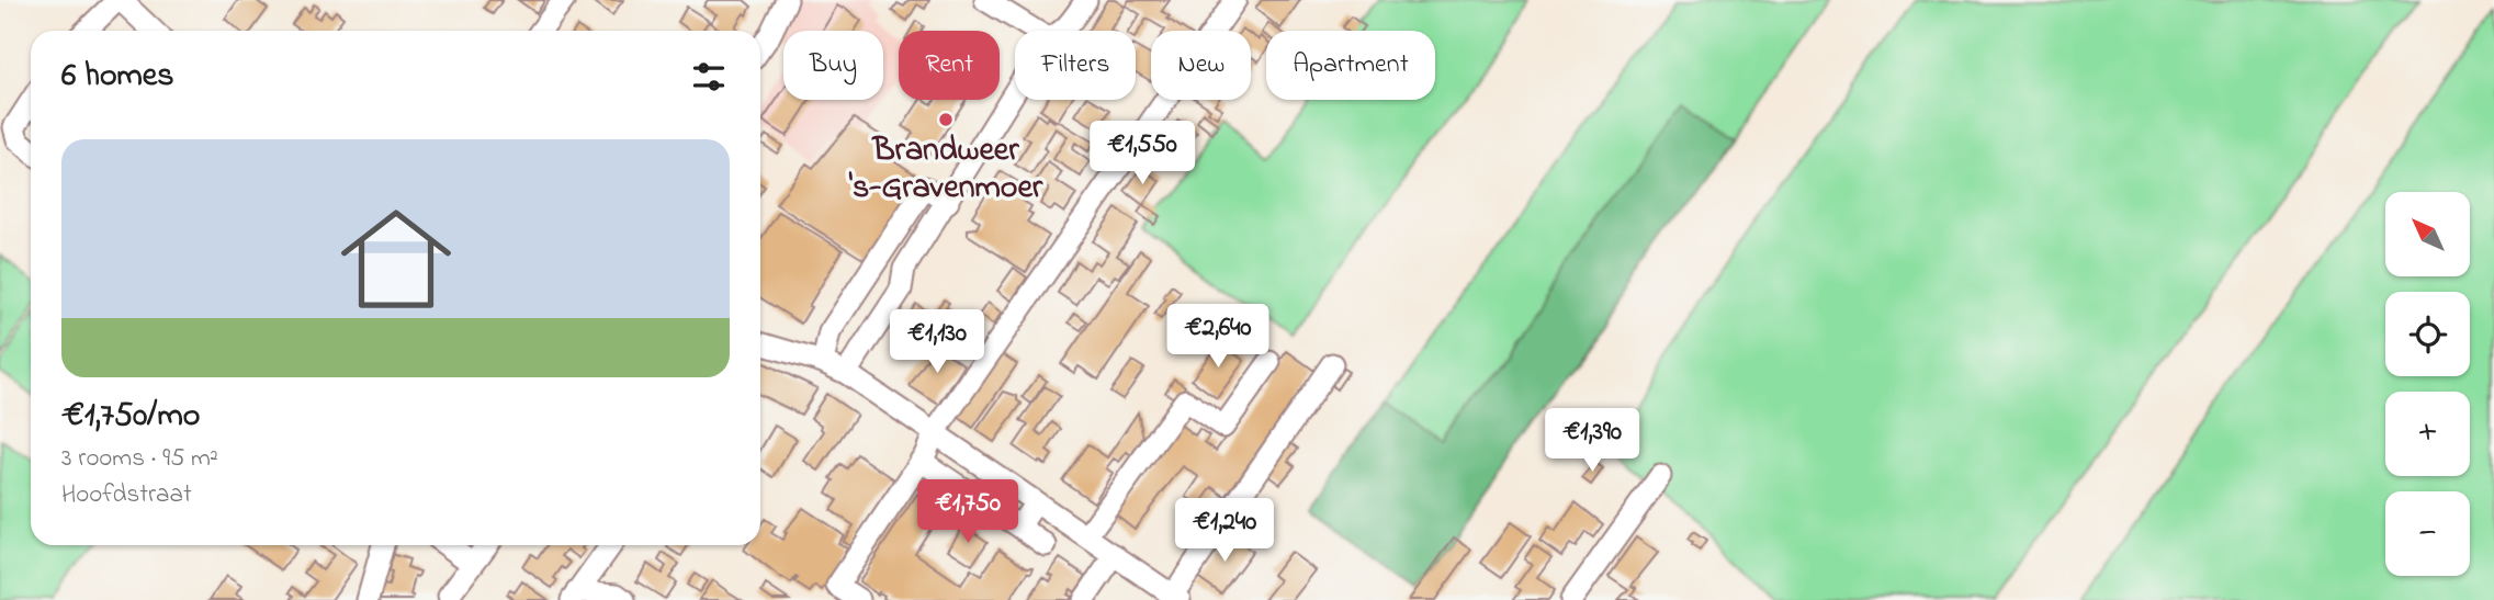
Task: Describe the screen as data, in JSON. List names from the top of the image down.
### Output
{
  "places": ["Brandweer 's-Gravenmoer"],
  "north": "top left",
  "page": {
    "chip": [
      "Buy",
      "Rent",
      "Filters",
      "New",
      "Apartment"
    ],
    "heading": "6 homes",
    "price": [
      "€1,550",
      "€2,640",
      "€1,130",
      "€1,390",
      "€1,750",
      "€1,240"
    ],
    "list": [
      {
        "name": "€1,750/mo",
        "note": "3 rooms · 95 m² · Hoofdstraat"
      }
    ],
    "map_buttons": ["+", "−"]
  }
}
